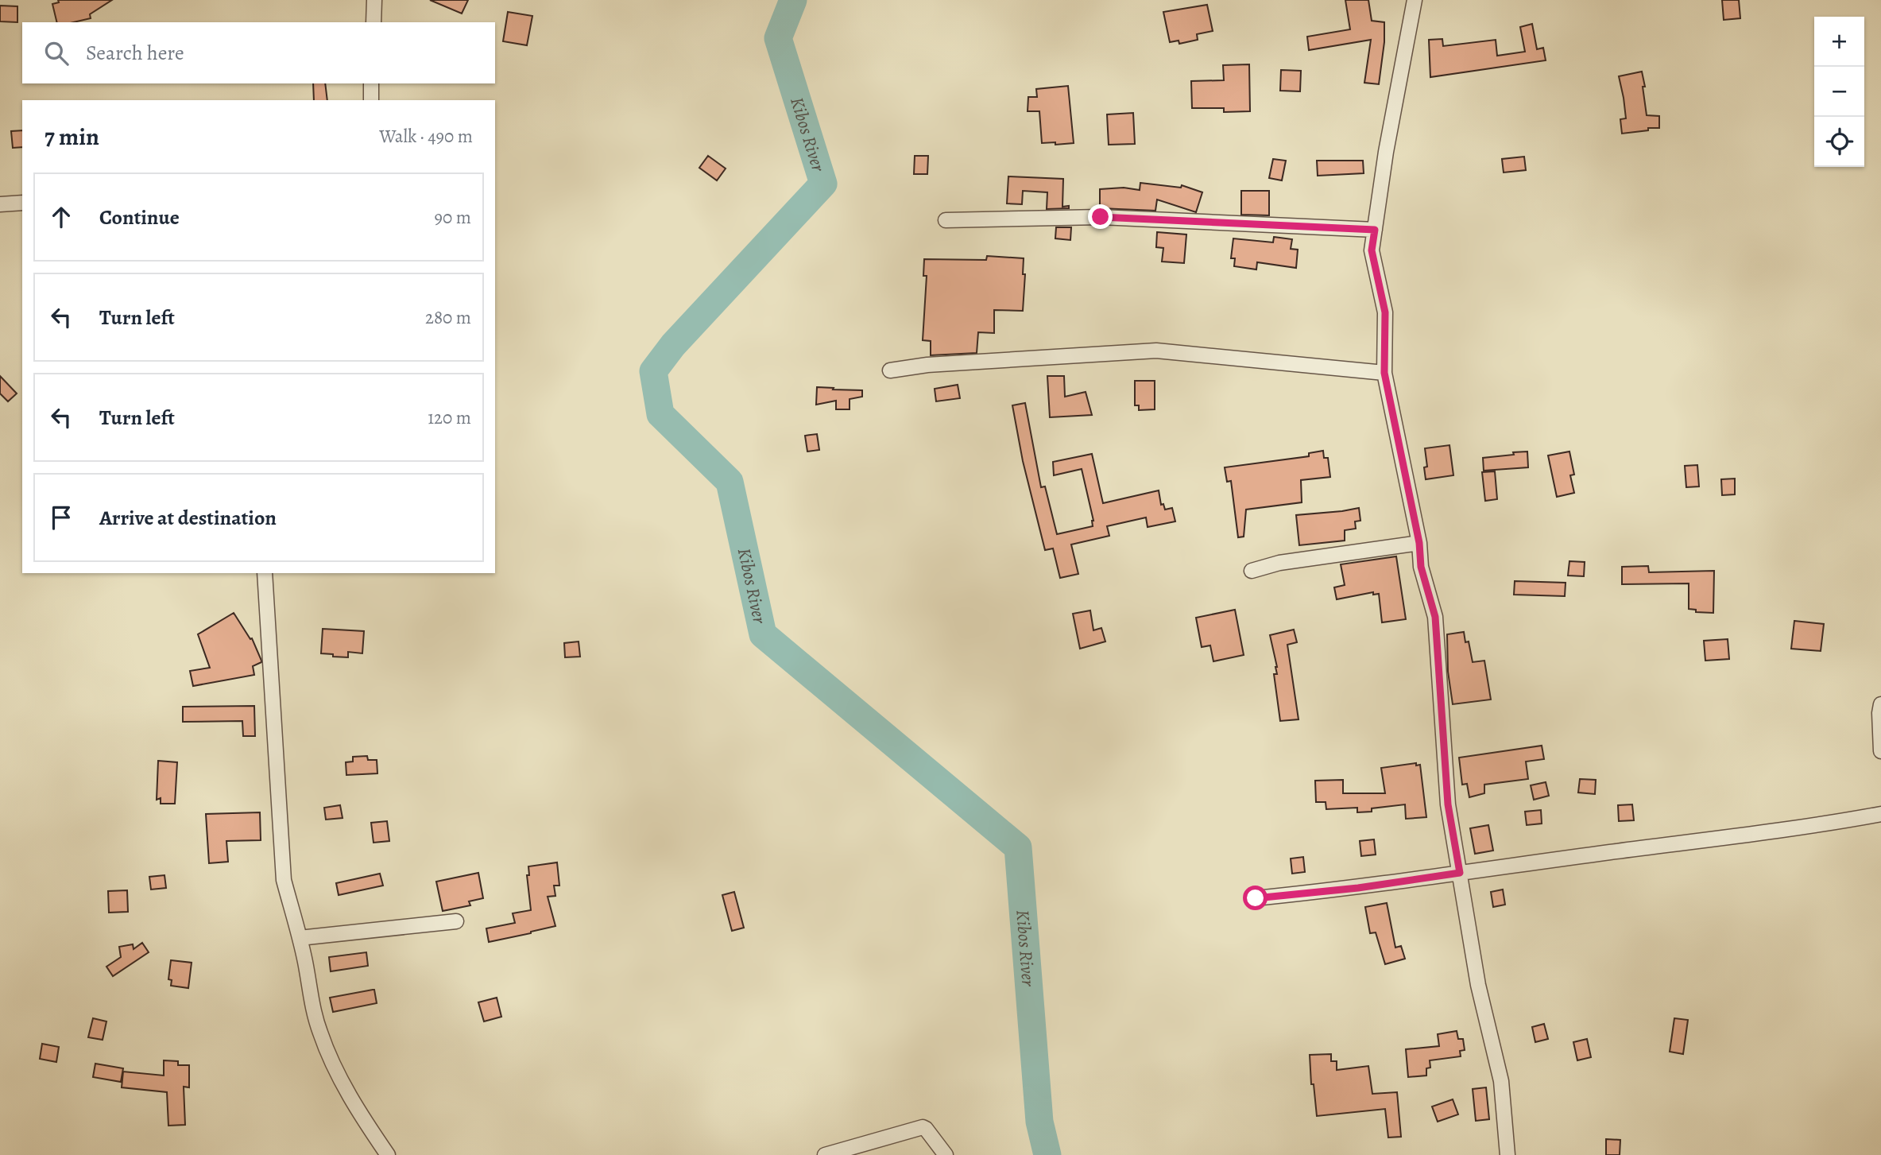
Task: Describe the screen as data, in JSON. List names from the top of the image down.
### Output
{
  "water": ["Kibos River"],
  "page": {
    "map_buttons": ["+", "−"],
    "search": "Search here",
    "heading": ["7 min", "Walk · 490 m"],
    "list": [
      ["Continue", "90 m"],
      ["Turn left", "280 m"],
      ["Turn left", "120 m"],
      "Arrive at destination"
    ]
  }
}
